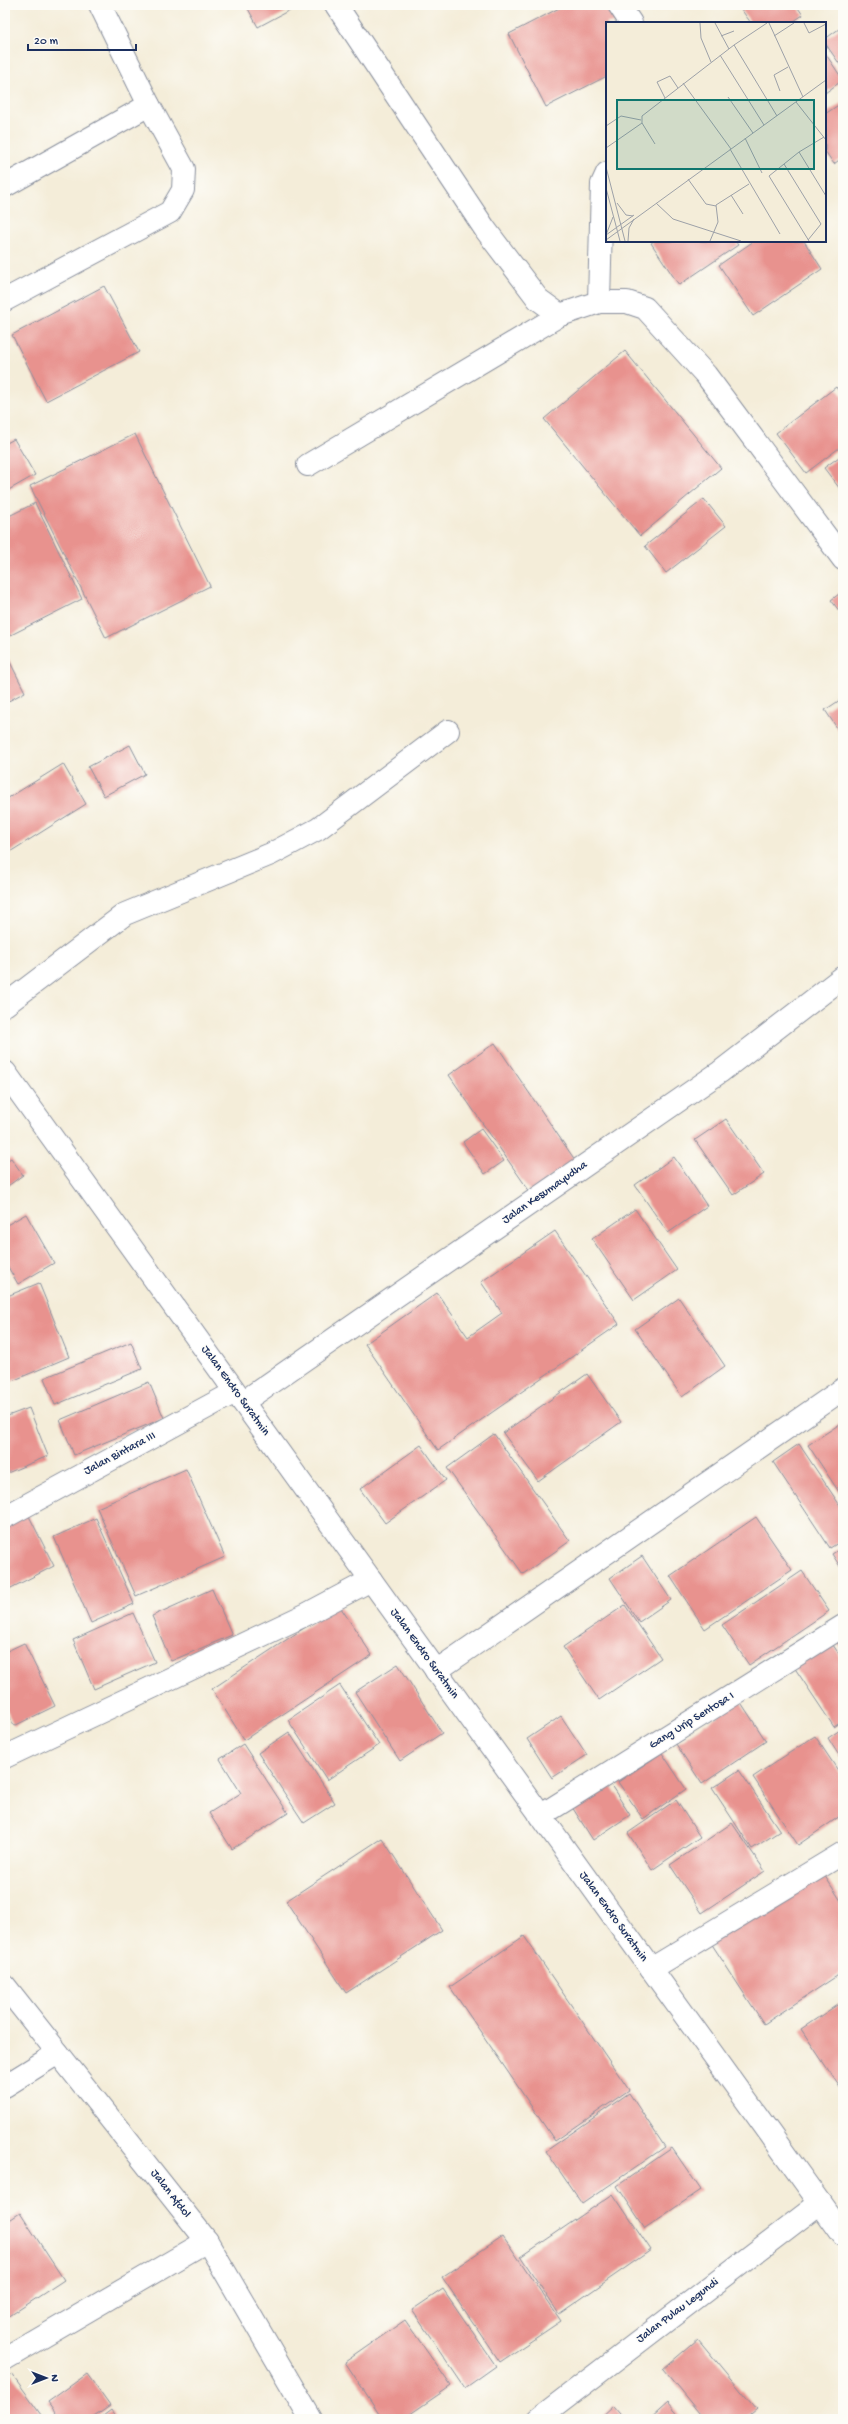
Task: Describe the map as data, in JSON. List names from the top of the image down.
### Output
{
  "streets": {
    "street": [
      "Jalan Kesumayudha",
      "Jalan Endro Suratmin",
      "Jalan Bintara III",
      "Gang Urip Sentosa I",
      "Jalan Afdol",
      "Jalan Pulau Legundi"
    ]
  },
  "crossings": [
    ["Jalan Kesumayudha", "Jalan Endro Suratmin"],
    ["Jalan Kesumayudha", "Jalan Bintara III"],
    ["Jalan Endro Suratmin", "Jalan Bintara III"],
    ["Jalan Endro Suratmin", "Gang Urip Sentosa I"],
    ["Jalan Endro Suratmin", "Jalan Pulau Legundi"]
  ],
  "scale_bar": "20 m",
  "north": "right"
}
